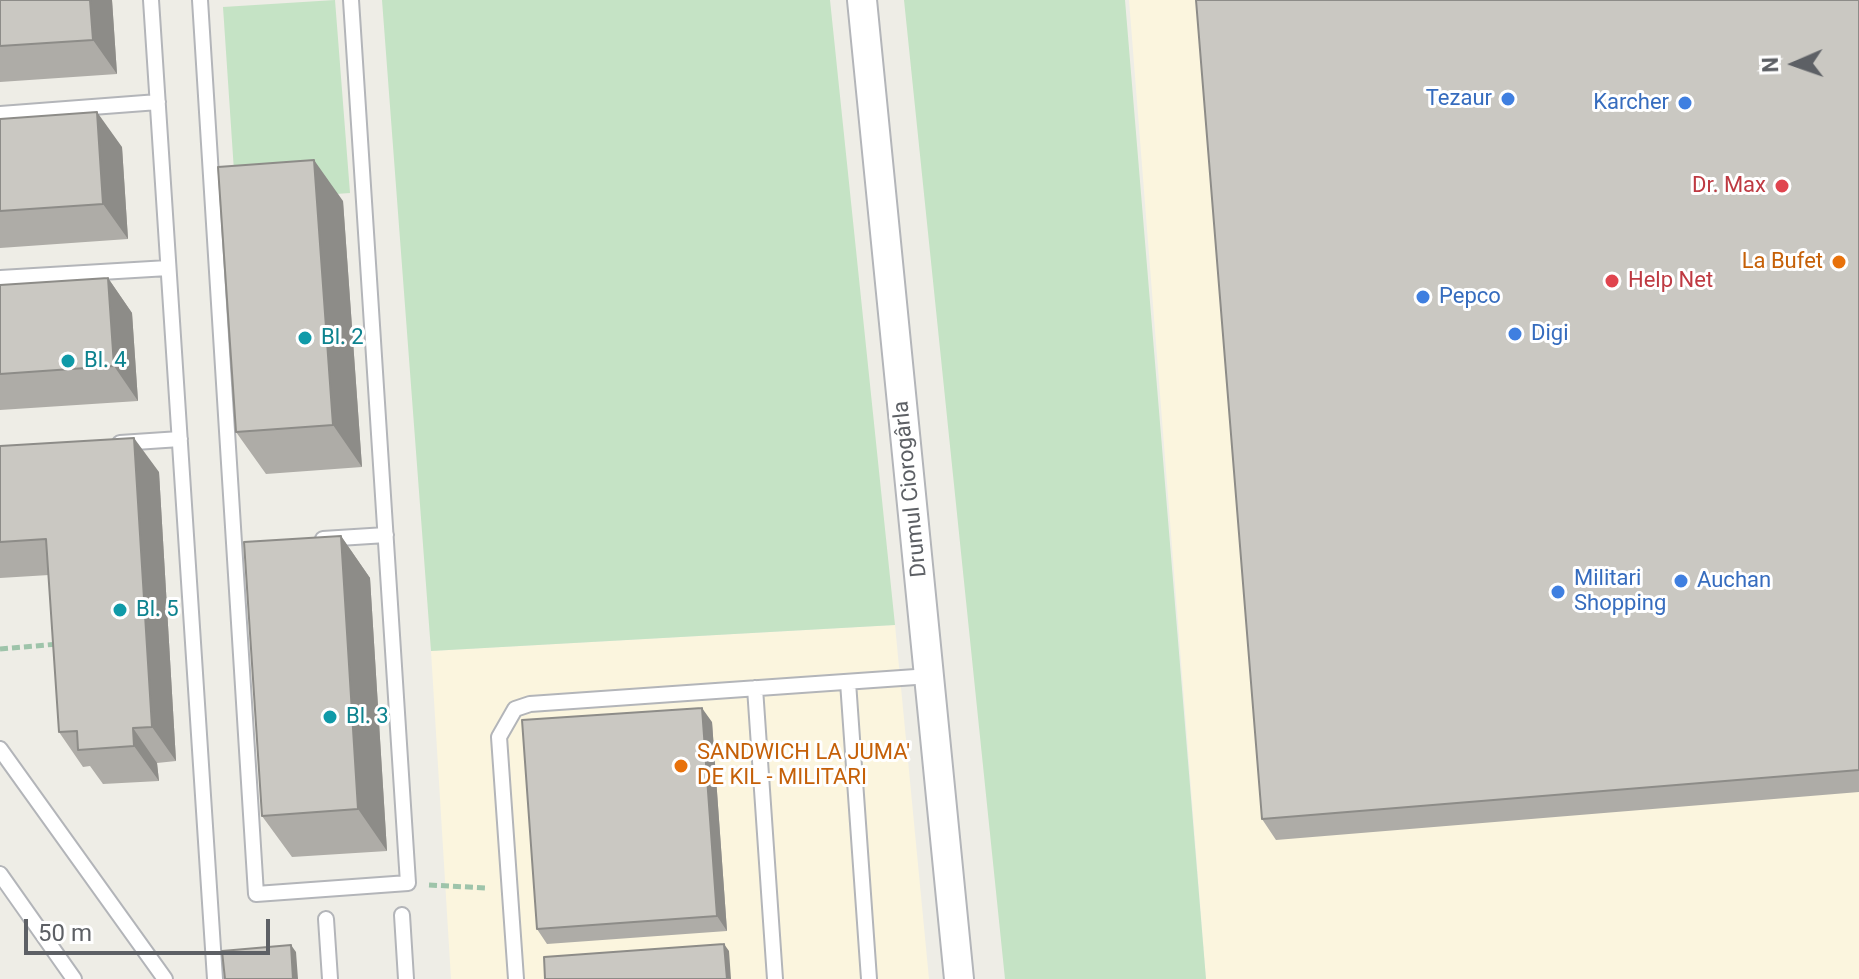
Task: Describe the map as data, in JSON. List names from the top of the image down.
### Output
{
  "streets": {
    "street": ["Drumul Ciorogârla"]
  },
  "places": [
    "Tezaur",
    "Karcher",
    "Dr. Max",
    "La Bufet",
    "Help Net",
    "Pepco",
    "Digi",
    "Bl. 2",
    "Bl. 4",
    "Auchan",
    "Militari Shopping",
    "Bl. 5",
    "Bl. 3",
    "SANDWICH LA JUMA' DE KIL - MILITARI"
  ],
  "scale_bar": "50 m",
  "north": "left"
}
